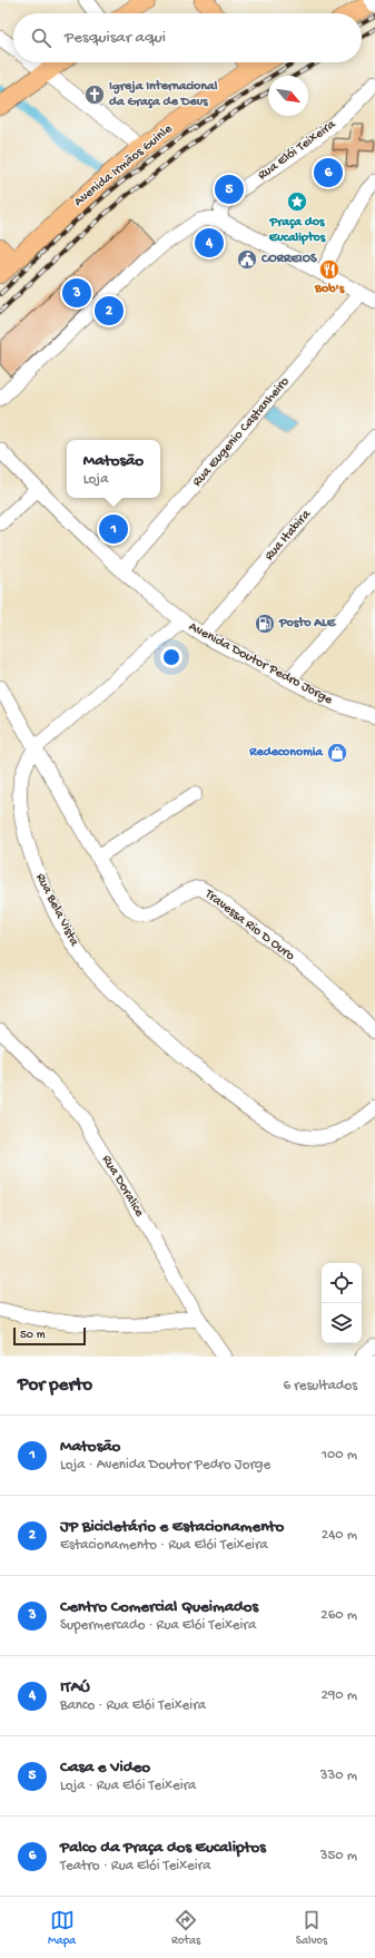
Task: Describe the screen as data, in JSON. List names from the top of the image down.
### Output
{
  "streets": {
    "main road": ["Avenida Irmãos Guinle"],
    "street": [
      "Rua Elói Teixeira",
      "Rua Eugenio Castanheiro",
      "Rua Itabira",
      "Avenida Doutor Pedro Jorge",
      "Rua Bela Vista",
      "Travessa Rio D Ouro",
      "Rua Doralice"
    ]
  },
  "crossings": [
    ["Rua Eugenio Castanheiro", "Avenida Doutor Pedro Jorge"],
    ["Rua Itabira", "Avenida Doutor Pedro Jorge"],
    ["Avenida Doutor Pedro Jorge", "Rua Bela Vista"],
    ["Rua Bela Vista", "Travessa Rio D Ouro"]
  ],
  "places": {
    "church": ["Igreja Internacional da Graça de Deus"],
    "place": ["Praça dos Eucaliptos"],
    "public building": ["CORREIOS"],
    "restaurant": ["Bob's"],
    "fuel station": ["Posto ALE"],
    "shop": ["Redeconomia"]
  },
  "scale_bar": "50 m",
  "north": "bottom right",
  "page": {
    "search": "Pesquisar aqui",
    "pins": [
      "6",
      "5",
      "4",
      "3",
      "2",
      "1"
    ],
    "popup": ["Matosão", "Loja"],
    "scale": "50 m",
    "heading": ["Por perto", "6 resultados"],
    "list": [
      {
        "mark": "1",
        "name": "Matosão",
        "note": "Loja · Avenida Doutor Pedro Jorge",
        "value": "100 m"
      },
      {
        "mark": "2",
        "name": "JP Bicicletário e Estacionamento",
        "note": "Estacionamento · Rua Elói Teixeira",
        "value": "240 m"
      },
      {
        "mark": "3",
        "name": "Centro Comercial Queimados",
        "note": "Supermercado · Rua Elói Teixeira",
        "value": "260 m"
      },
      {
        "mark": "4",
        "name": "ITAÚ",
        "note": "Banco · Rua Elói Teixeira",
        "value": "290 m"
      },
      {
        "mark": "5",
        "name": "Casa e Video",
        "note": "Loja · Rua Elói Teixeira",
        "value": "330 m"
      },
      {
        "mark": "6",
        "name": "Palco da Praça dos Eucaliptos",
        "note": "Teatro · Rua Elói Teixeira",
        "value": "350 m"
      }
    ],
    "nav": ["Mapa", "Rotas", "Salvos"]
  }
}
